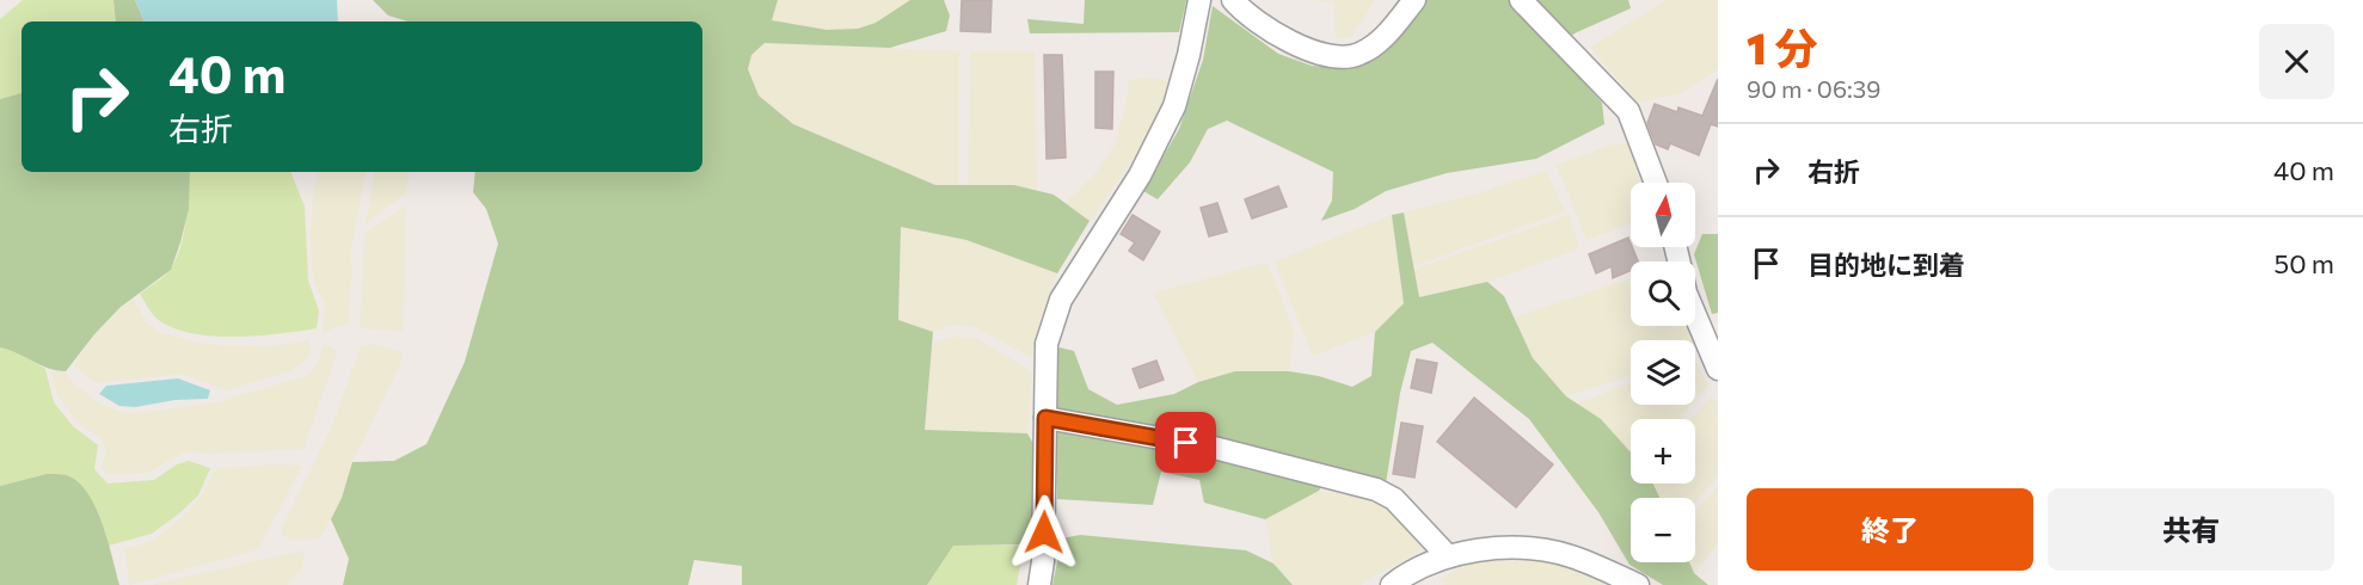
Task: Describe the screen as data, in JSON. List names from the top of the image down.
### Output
{
  "north": "top",
  "page": {
    "heading": ["1 分", "90 m · 06:39"],
    "turn": ["40 m", "右折"],
    "list": [
      {
        "name": "右折",
        "value": "40 m"
      },
      {
        "name": "目的地に到着",
        "value": "50 m"
      }
    ],
    "map_buttons": ["+", "−"],
    "buttons": ["終了", "共有"]
  }
}
